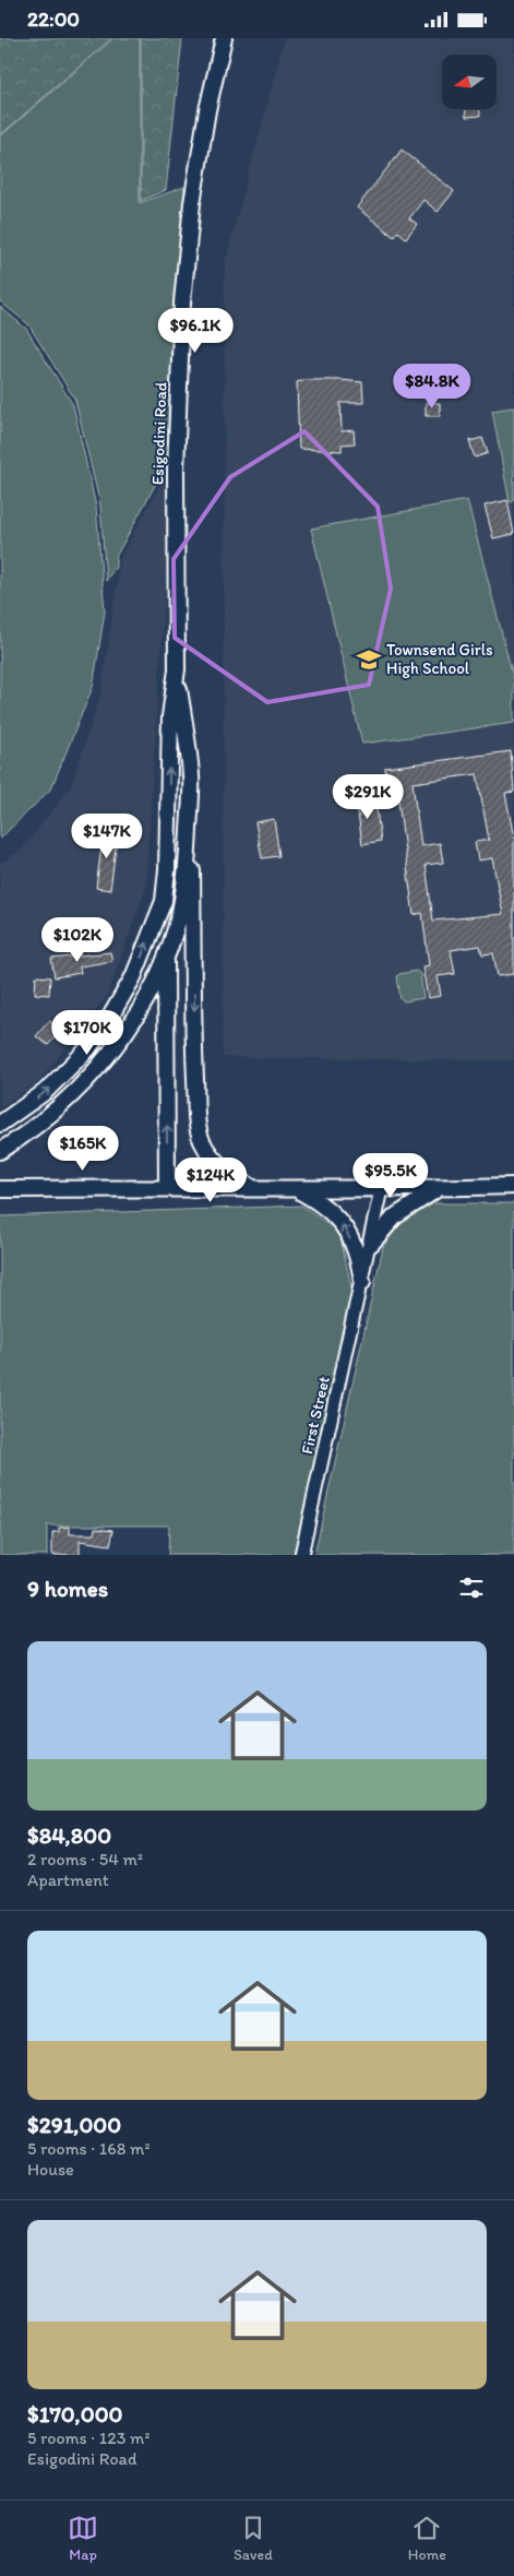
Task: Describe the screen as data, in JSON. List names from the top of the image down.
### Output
{
  "streets": {
    "main road": ["Esigodini Road"],
    "street": ["First Street"]
  },
  "places": {
    "school or university": ["Townsend Girls High School"]
  },
  "north": "left",
  "page": {
    "status": "22:00",
    "price": [
      "$96.1K",
      "$84.8K",
      "$291K",
      "$147K",
      "$102K",
      "$170K",
      "$165K",
      "$95.5K",
      "$124K"
    ],
    "heading": "9 homes",
    "list": [
      {
        "name": "$84,800",
        "note": "2 rooms · 54 m² · Apartment"
      },
      {
        "name": "$291,000",
        "note": "5 rooms · 168 m² · House"
      },
      {
        "name": "$170,000",
        "note": "5 rooms · 123 m² · Esigodini Road"
      }
    ],
    "tabs": ["Map", "Saved", "Home"]
  }
}
